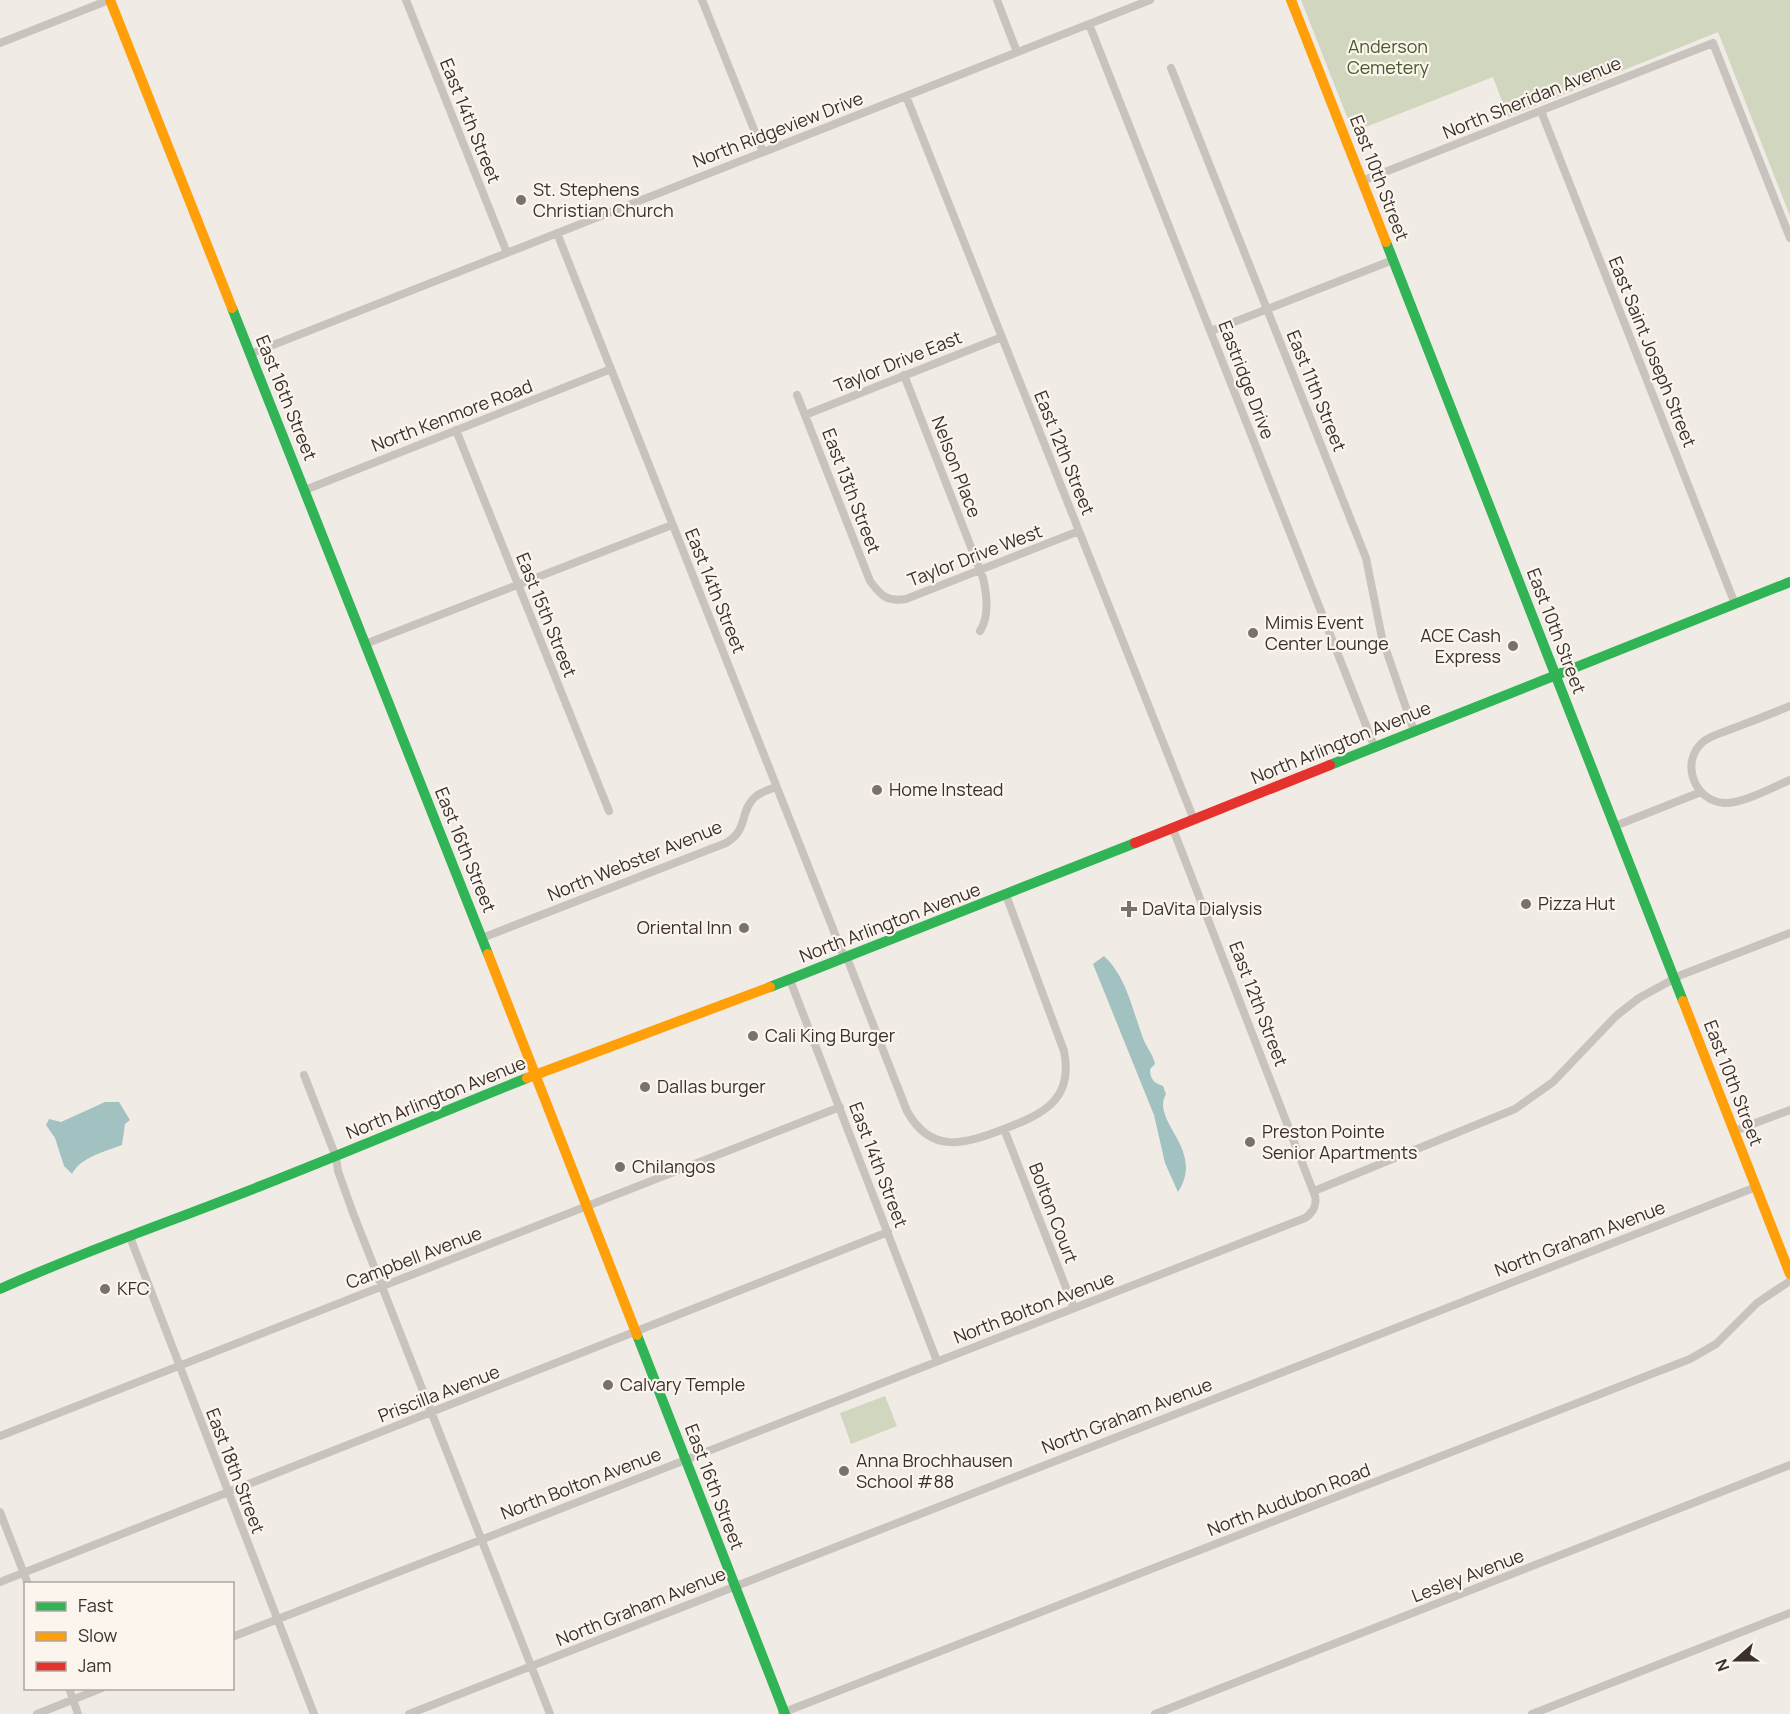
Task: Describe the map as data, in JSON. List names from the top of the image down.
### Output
{
  "streets": {
    "main road": ["East 10th Street", "East 16th Street", "North Arlington Avenue"],
    "street": [
      "North Sheridan Avenue",
      "East 14th Street",
      "North Ridgeview Drive",
      "East Saint Joseph Street",
      "Taylor Drive East",
      "Eastridge Drive",
      "East 11th Street",
      "North Kenmore Road",
      "East 12th Street",
      "Nelson Place",
      "East 13th Street",
      "Taylor Drive West",
      "East 15th Street",
      "North Webster Avenue",
      "Bolton Court",
      "North Graham Avenue",
      "Campbell Avenue",
      "North Bolton Avenue",
      "Priscilla Avenue",
      "East 18th Street",
      "North Audubon Road",
      "Lesley Avenue"
    ]
  },
  "crossings": [
    ["North Sheridan Avenue", "East 10th Street"],
    ["North Sheridan Avenue", "East Saint Joseph Street"],
    ["East 14th Street", "North Ridgeview Drive"],
    ["East 14th Street", "North Kenmore Road"],
    ["East 14th Street", "North Arlington Avenue"],
    ["East 14th Street", "North Webster Avenue"],
    ["East 14th Street", "Bolton Court"],
    ["East 14th Street", "Campbell Avenue"],
    ["East 14th Street", "North Bolton Avenue"],
    ["East 14th Street", "Priscilla Avenue"],
    ["North Ridgeview Drive", "Eastridge Drive"],
    ["North Ridgeview Drive", "East 16th Street"],
    ["North Ridgeview Drive", "East 12th Street"],
    ["East 10th Street", "North Arlington Avenue"],
    ["East 10th Street", "North Graham Avenue"],
    ["East Saint Joseph Street", "North Arlington Avenue"],
    ["Taylor Drive East", "East 12th Street"],
    ["Taylor Drive East", "Nelson Place"],
    ["Taylor Drive East", "East 13th Street"],
    ["Eastridge Drive", "North Arlington Avenue"],
    ["East 11th Street", "North Arlington Avenue"],
    ["East 16th Street", "North Kenmore Road"],
    ["East 16th Street", "North Arlington Avenue"],
    ["East 16th Street", "North Webster Avenue"],
    ["East 16th Street", "North Graham Avenue"],
    ["East 16th Street", "Campbell Avenue"],
    ["East 16th Street", "North Bolton Avenue"],
    ["East 16th Street", "Priscilla Avenue"],
    ["East 16th Street", "North Audubon Road"],
    ["North Kenmore Road", "East 15th Street"],
    ["East 12th Street", "Taylor Drive West"],
    ["East 12th Street", "North Arlington Avenue"],
    ["East 12th Street", "North Bolton Avenue"],
    ["Nelson Place", "Taylor Drive West"],
    ["East 13th Street", "Taylor Drive West"],
    ["North Arlington Avenue", "East 18th Street"],
    ["Bolton Court", "North Bolton Avenue"],
    ["Campbell Avenue", "East 18th Street"],
    ["North Bolton Avenue", "East 18th Street"],
    ["Priscilla Avenue", "East 18th Street"]
  ],
  "parks": ["Anderson Cemetery"],
  "places": {
    "other": [
      "St. Stephens Christian Church",
      "Mimis Event Center Lounge",
      "ACE Cash Express",
      "Home Instead",
      "Pizza Hut",
      "Oriental Inn",
      "Cali King Burger",
      "Dallas burger",
      "Preston Pointe Senior Apartments",
      "Chilangos",
      "KFC",
      "Calvary Temple",
      "Anna Brochhausen School #88"
    ],
    "health": ["DaVita Dialysis"]
  },
  "legend": ["Fast", "Slow", "Jam"],
  "north": "left"
}
